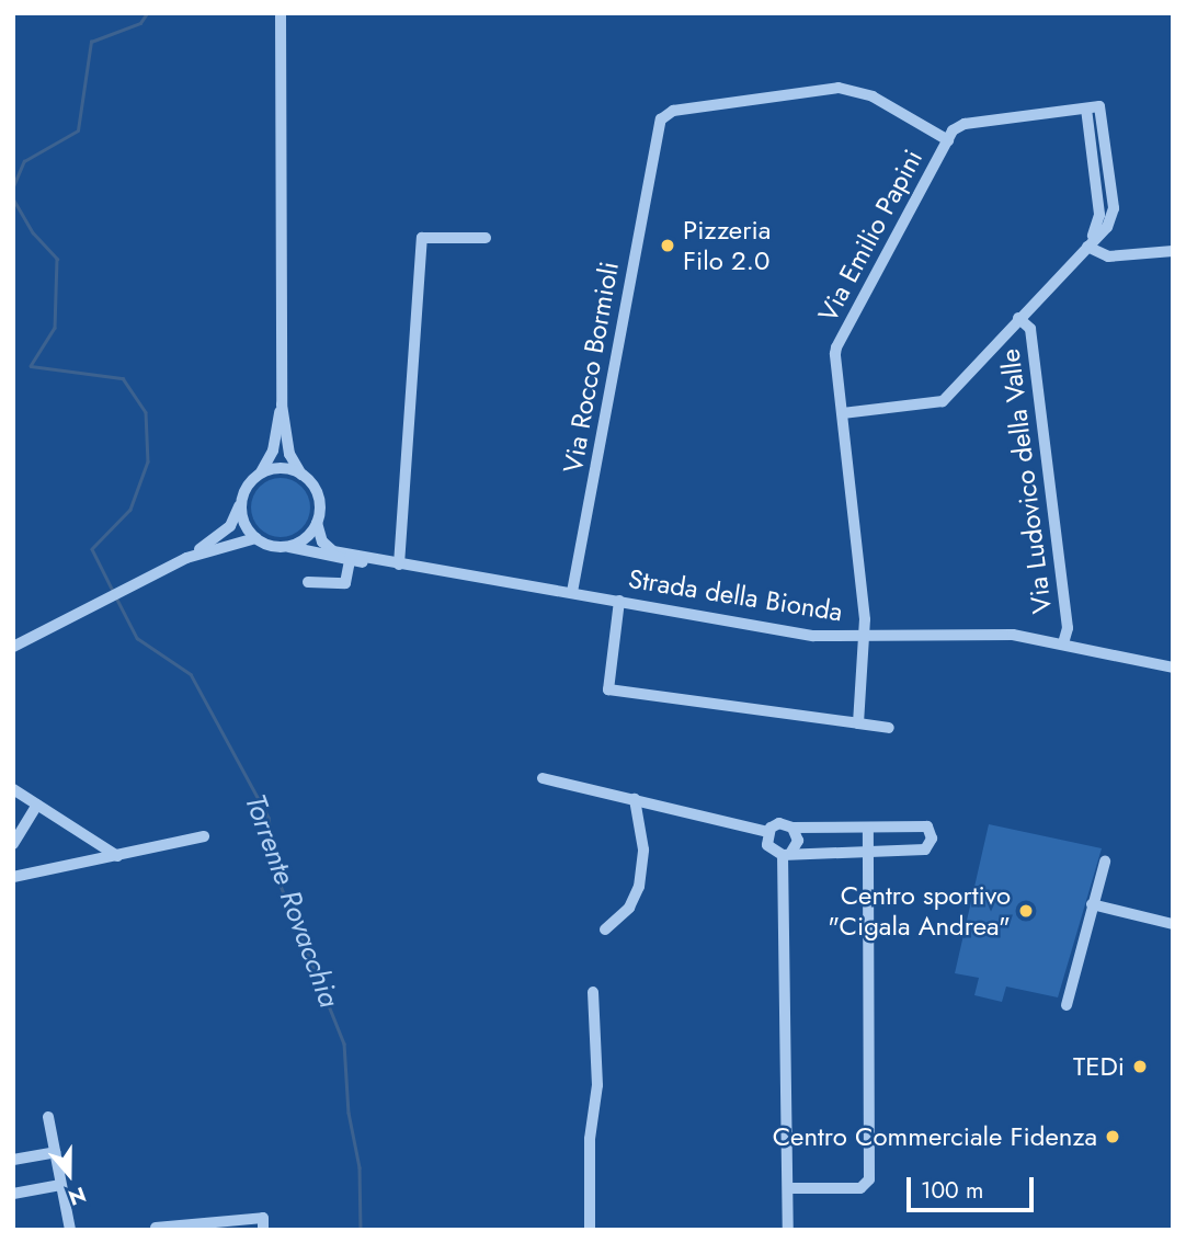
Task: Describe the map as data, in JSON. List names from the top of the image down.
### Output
{
  "streets": {
    "street": [
      "Via Emilio Papini",
      "Via Rocco Bormioli",
      "Via Ludovico della Valle",
      "Strada della Bionda"
    ]
  },
  "crossings": [
    ["Via Emilio Papini", "Via Rocco Bormioli"],
    ["Via Emilio Papini", "Via Ludovico della Valle"],
    ["Via Emilio Papini", "Strada della Bionda"],
    ["Via Rocco Bormioli", "Strada della Bionda"],
    ["Via Ludovico della Valle", "Strada della Bionda"]
  ],
  "water": ["Torrente Rovacchia"],
  "places": [
    "Pizzeria Filo 2.0",
    "Centro sportivo \"Cigala Andrea\"",
    "TEDi",
    "Centro Commerciale Fidenza"
  ],
  "scale_bar": "100 m",
  "north": "bottom"
}
